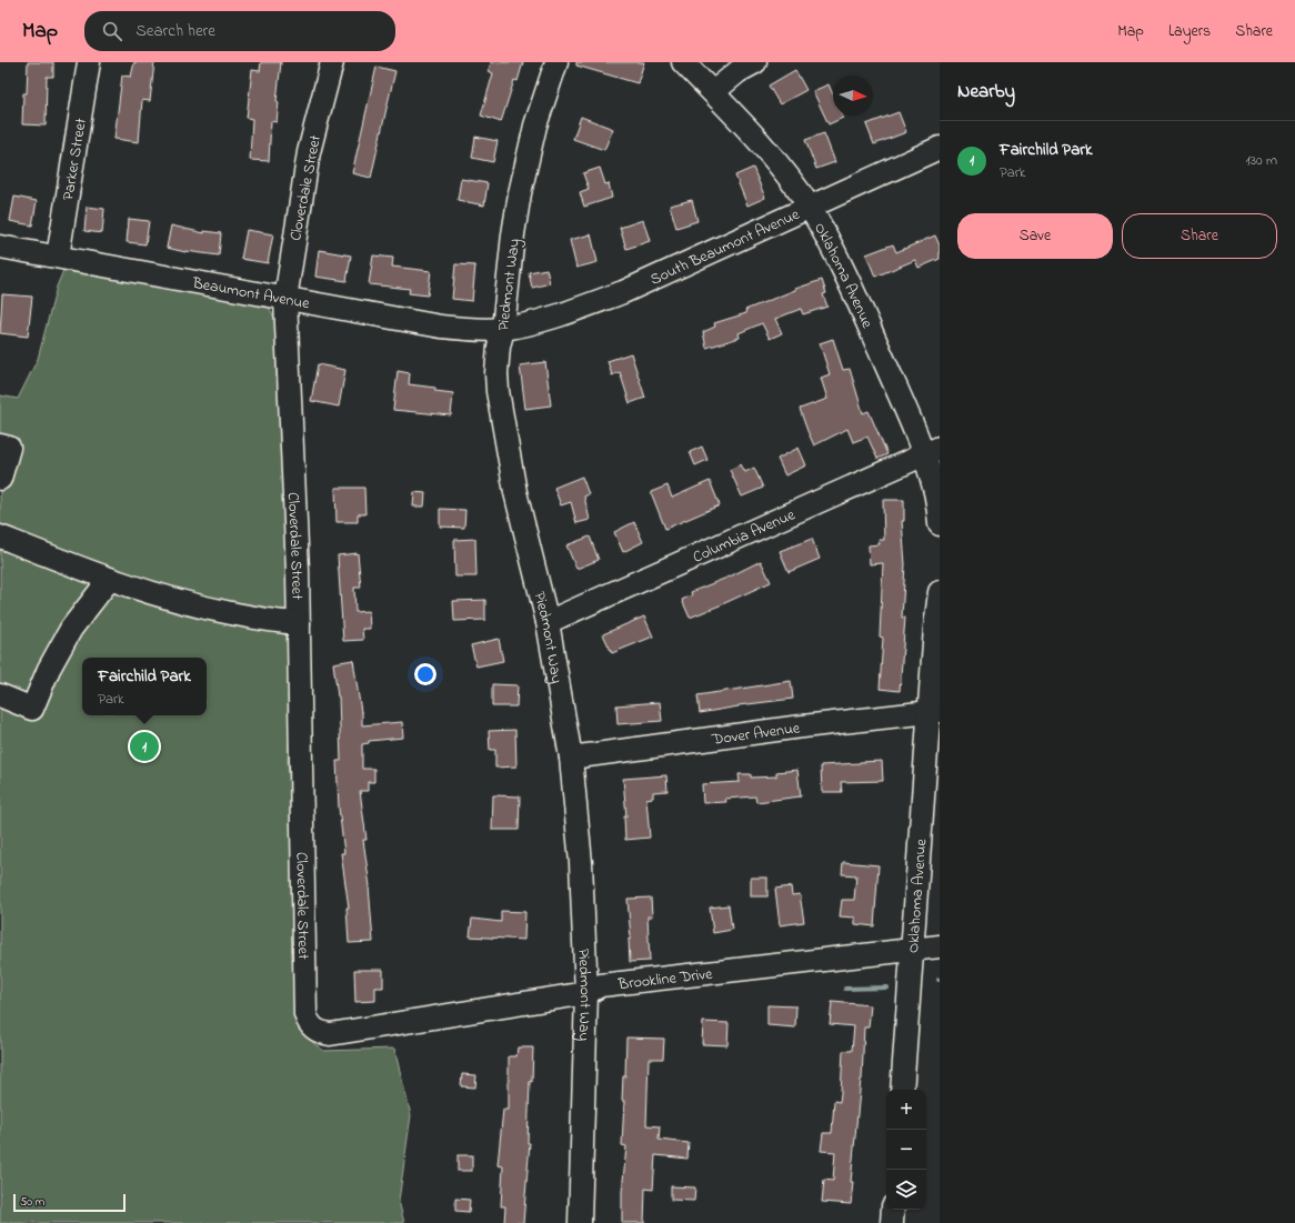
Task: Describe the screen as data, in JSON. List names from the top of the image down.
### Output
{
  "streets": {
    "street": [
      "Parker Street",
      "Cloverdale Street",
      "South Beaumont Avenue",
      "Oklahoma Avenue",
      "Piedmont Way",
      "Beaumont Avenue",
      "Columbia Avenue",
      "Dover Avenue",
      "Brookline Drive"
    ]
  },
  "crossings": [
    ["Parker Street", "Beaumont Avenue"],
    ["Cloverdale Street", "Beaumont Avenue"],
    ["Cloverdale Street", "Brookline Drive"],
    ["South Beaumont Avenue", "Oklahoma Avenue"],
    ["South Beaumont Avenue", "Piedmont Way"],
    ["South Beaumont Avenue", "Beaumont Avenue"],
    ["Oklahoma Avenue", "Columbia Avenue"],
    ["Oklahoma Avenue", "Dover Avenue"],
    ["Oklahoma Avenue", "Brookline Drive"],
    ["Piedmont Way", "Beaumont Avenue"],
    ["Piedmont Way", "Columbia Avenue"],
    ["Piedmont Way", "Dover Avenue"],
    ["Piedmont Way", "Brookline Drive"]
  ],
  "scale_bar": "50 m",
  "north": "right",
  "page": {
    "header": "Map",
    "search": "Search here",
    "nav": ["Map", "Layers", "Share"],
    "heading": "Nearby",
    "list": [
      {
        "mark": "1",
        "name": "Fairchild Park",
        "note": "Park",
        "value": "130 m"
      }
    ],
    "buttons": ["Save", "Share"],
    "popup": ["Fairchild Park", "Park"],
    "pins": "1",
    "map_buttons": ["+", "−"],
    "scale": "50 m"
  }
}
